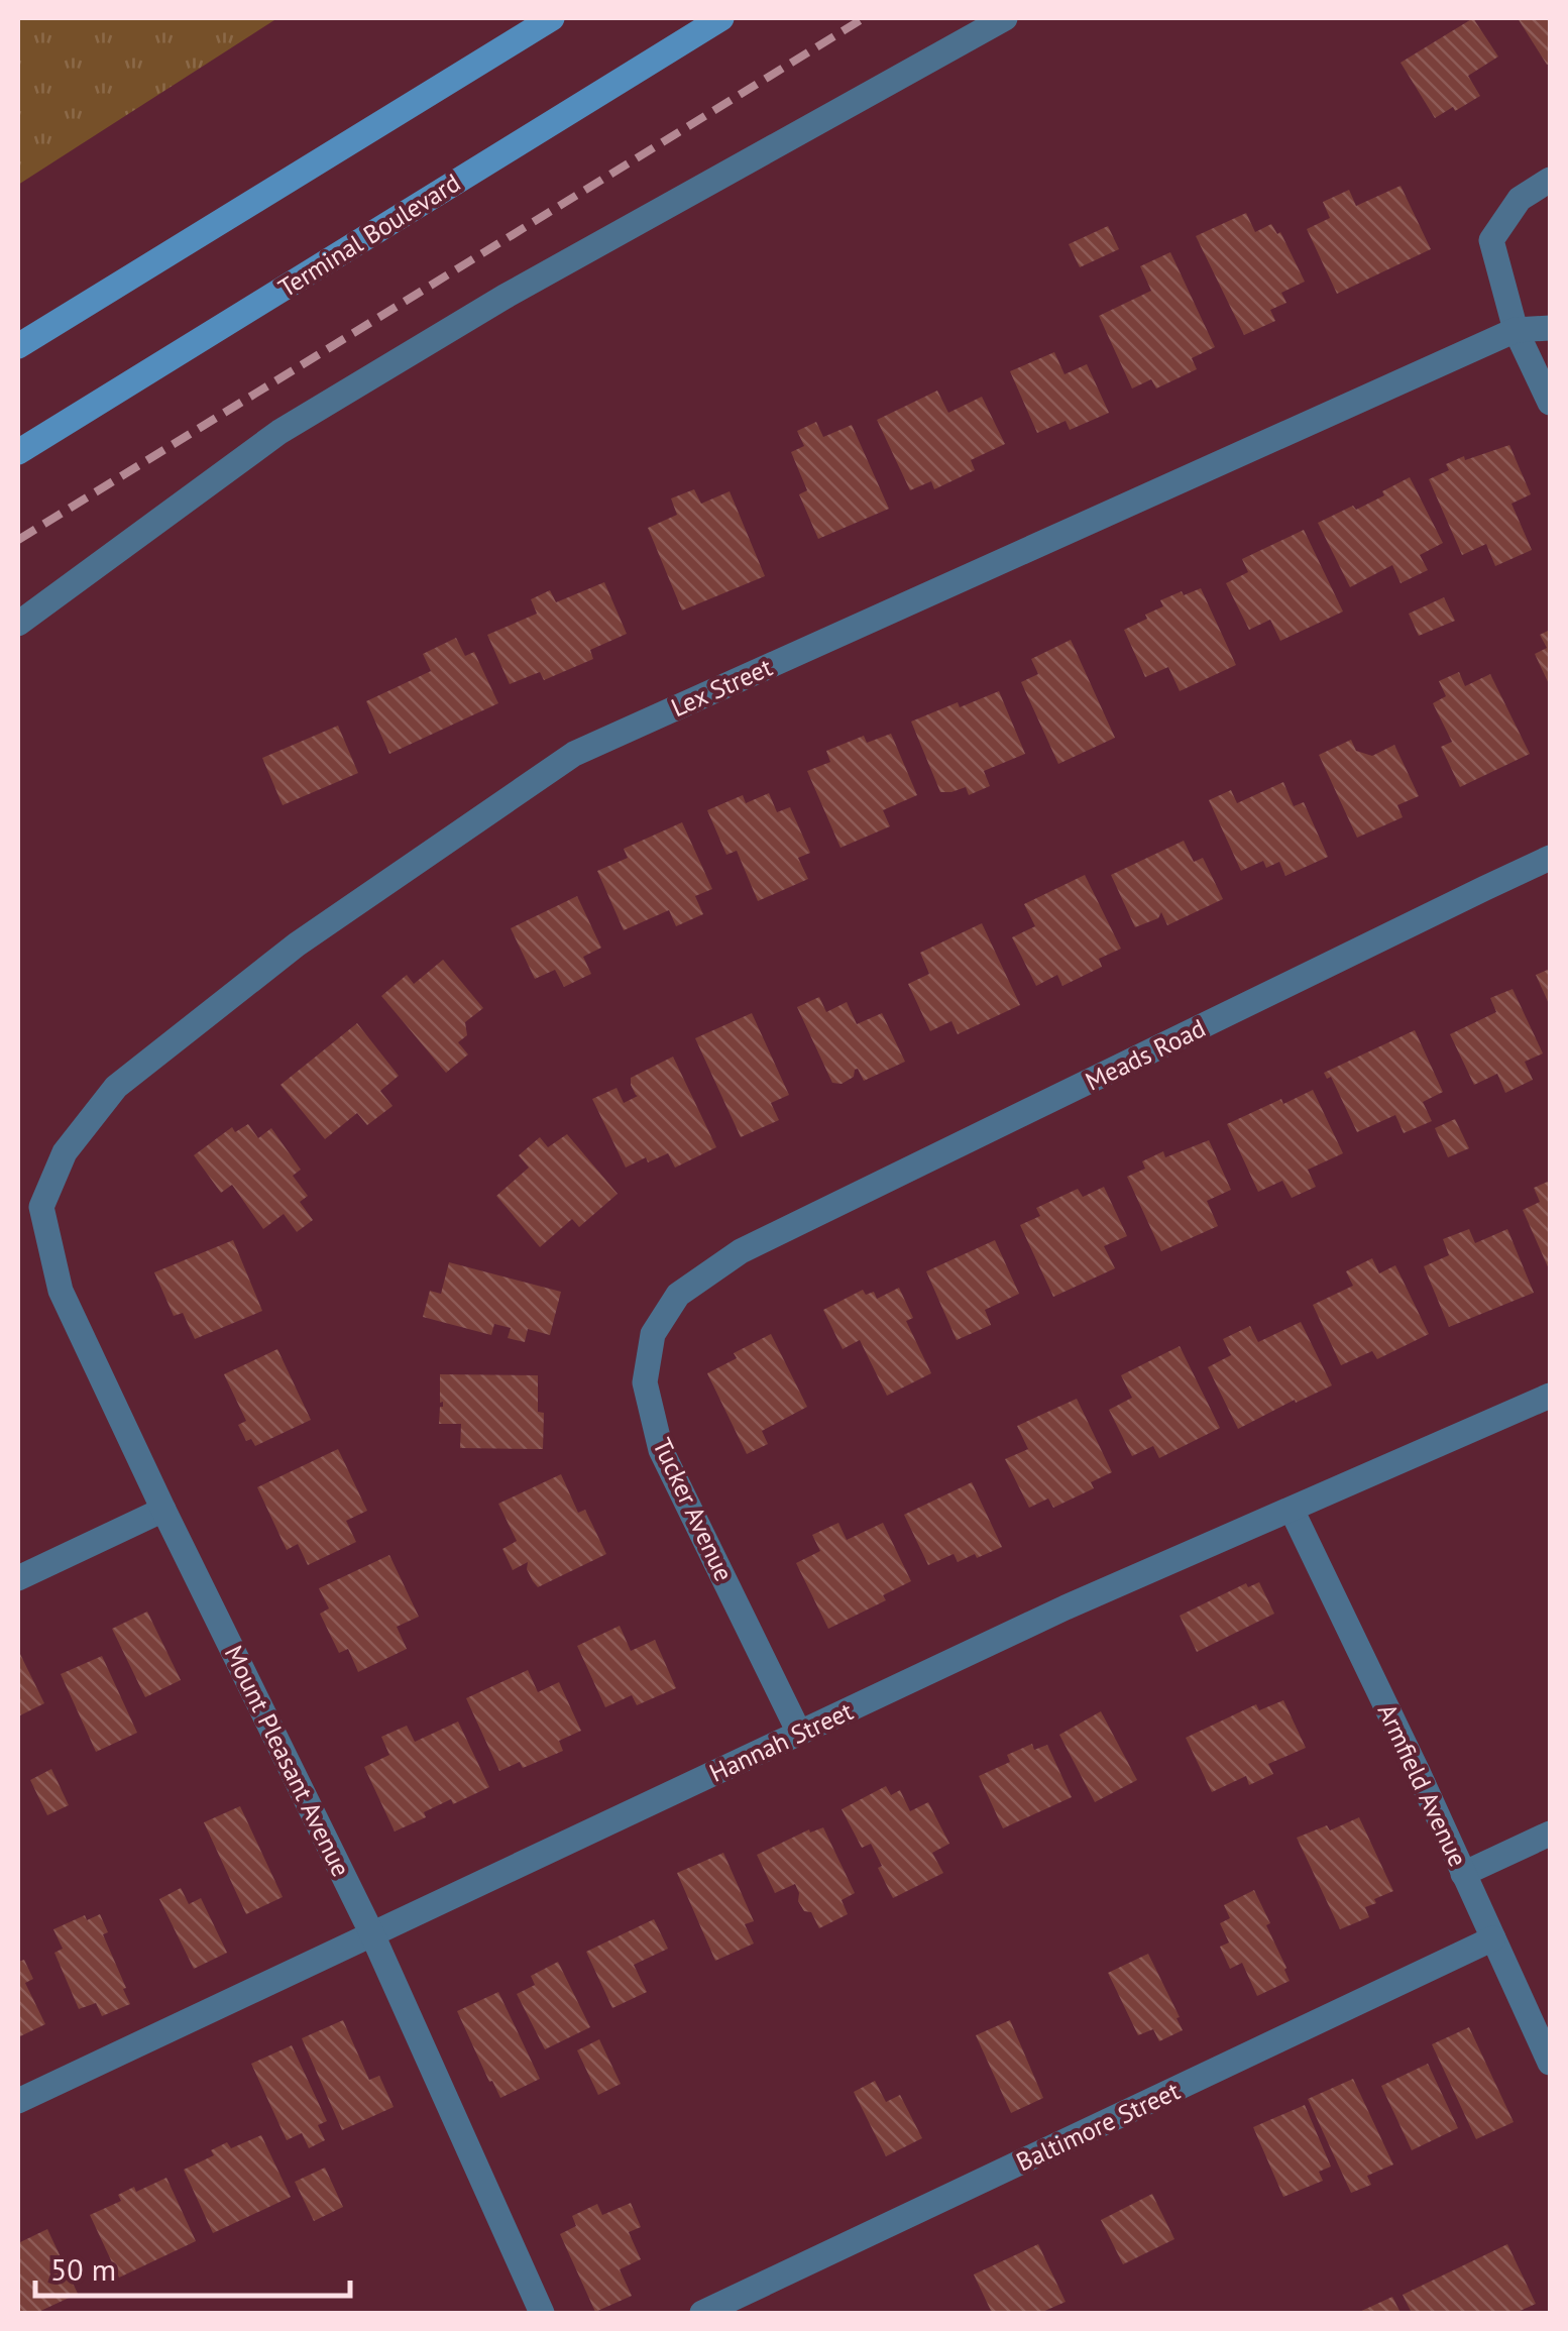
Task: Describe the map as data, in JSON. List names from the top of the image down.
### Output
{
  "streets": {
    "main road": ["Terminal Boulevard"],
    "street": [
      "Lex Street",
      "Meads Road",
      "Tucker Avenue",
      "Hannah Street",
      "Mount Pleasant Avenue",
      "Armfield Avenue",
      "Baltimore Street"
    ]
  },
  "crossings": [
    ["Lex Street", "Mount Pleasant Avenue"],
    ["Meads Road", "Tucker Avenue"],
    ["Tucker Avenue", "Hannah Street"],
    ["Hannah Street", "Mount Pleasant Avenue"],
    ["Hannah Street", "Armfield Avenue"],
    ["Armfield Avenue", "Baltimore Street"]
  ],
  "scale_bar": "50 m"
}
